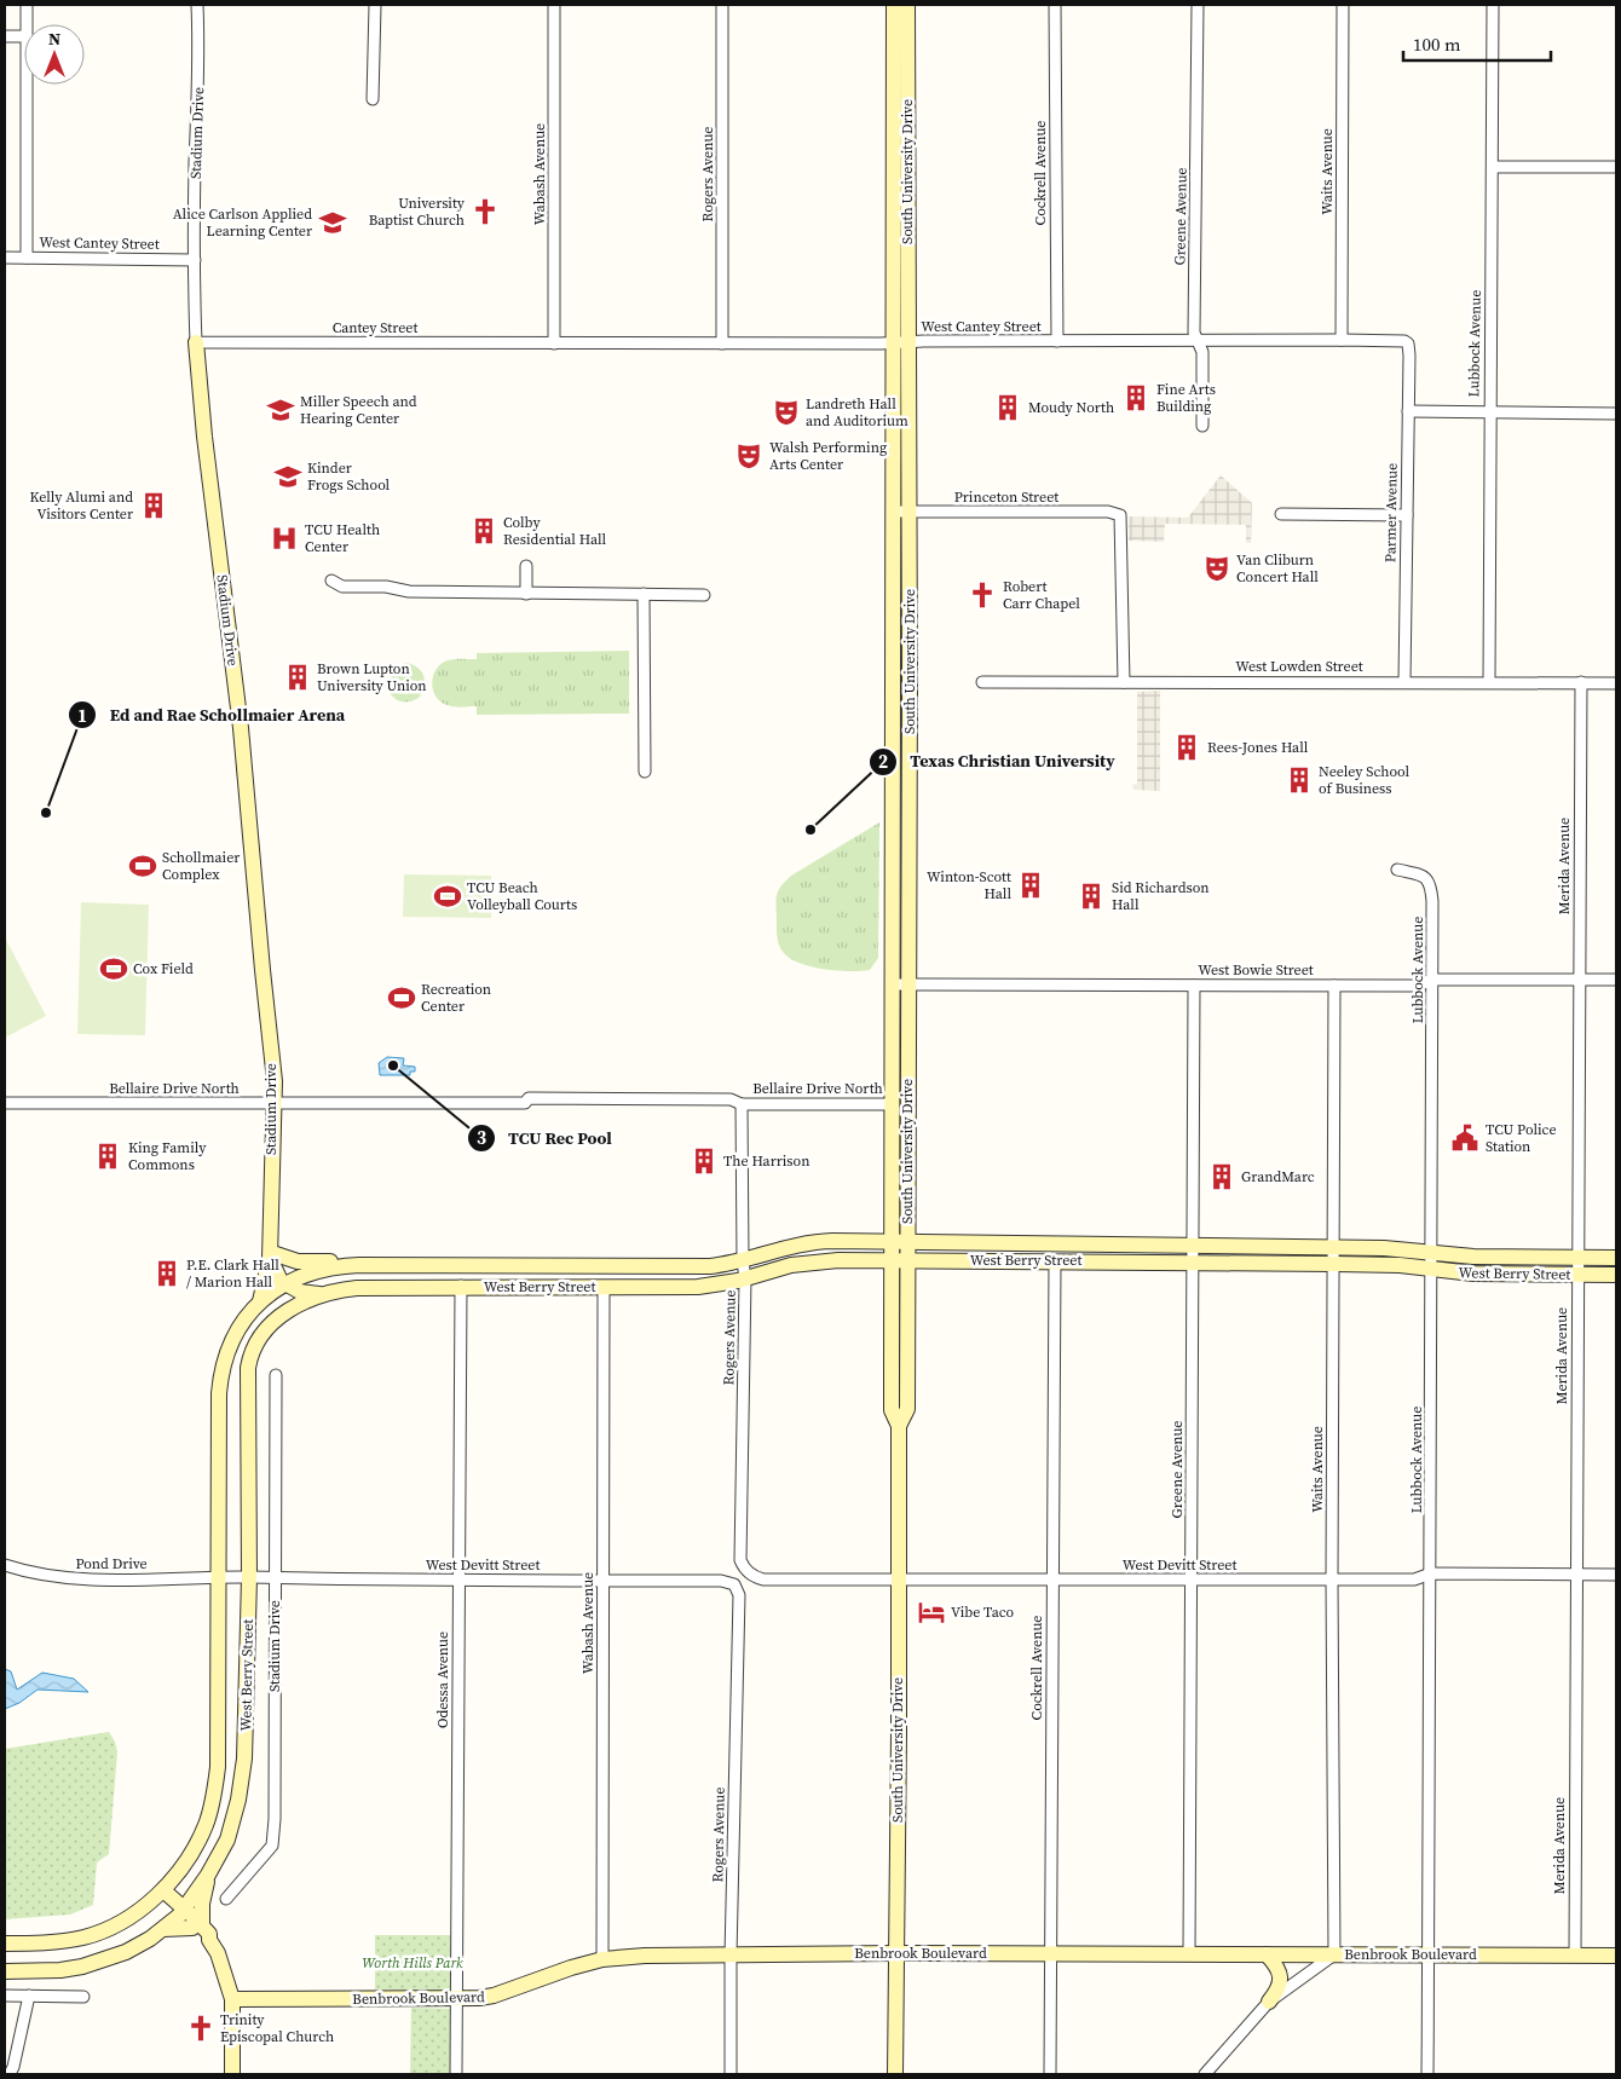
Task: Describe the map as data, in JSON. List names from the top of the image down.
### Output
{
  "streets": {
    "main road": [
      "Stadium Drive",
      "South University Drive",
      "West Berry Street",
      "Benbrook Boulevard"
    ],
    "street": [
      "Waits Avenue",
      "Cockrell Avenue",
      "Wabash Avenue",
      "Rogers Avenue",
      "Greene Avenue",
      "West Cantey Street",
      "Cantey Street",
      "Lubbock Avenue",
      "Princeton Street",
      "Parmer Avenue",
      "West Lowden Street",
      "Merida Avenue",
      "West Bowie Street",
      "Bellaire Drive North",
      "Pond Drive",
      "West Devitt Street",
      "Odessa Avenue"
    ]
  },
  "crossings": [
    ["Stadium Drive", "West Cantey Street"],
    ["Stadium Drive", "Cantey Street"],
    ["Stadium Drive", "Bellaire Drive North"],
    ["Stadium Drive", "West Berry Street"],
    ["Stadium Drive", "West Devitt Street"],
    ["South University Drive", "West Cantey Street"],
    ["South University Drive", "Princeton Street"],
    ["South University Drive", "West Bowie Street"],
    ["South University Drive", "Bellaire Drive North"],
    ["South University Drive", "West Berry Street"],
    ["South University Drive", "West Devitt Street"],
    ["South University Drive", "Benbrook Boulevard"],
    ["Waits Avenue", "West Cantey Street"],
    ["Waits Avenue", "West Bowie Street"],
    ["Waits Avenue", "West Berry Street"],
    ["Waits Avenue", "West Devitt Street"],
    ["Waits Avenue", "Benbrook Boulevard"],
    ["Cockrell Avenue", "West Cantey Street"],
    ["Cockrell Avenue", "West Berry Street"],
    ["Cockrell Avenue", "West Devitt Street"],
    ["Cockrell Avenue", "Benbrook Boulevard"],
    ["Wabash Avenue", "West Cantey Street"],
    ["Wabash Avenue", "Cantey Street"],
    ["Wabash Avenue", "West Berry Street"],
    ["Wabash Avenue", "West Devitt Street"],
    ["Wabash Avenue", "Benbrook Boulevard"],
    ["Rogers Avenue", "West Cantey Street"],
    ["Rogers Avenue", "Bellaire Drive North"],
    ["Rogers Avenue", "West Berry Street"],
    ["Rogers Avenue", "West Devitt Street"],
    ["Rogers Avenue", "Benbrook Boulevard"],
    ["Greene Avenue", "West Cantey Street"],
    ["Greene Avenue", "West Bowie Street"],
    ["Greene Avenue", "West Berry Street"],
    ["Greene Avenue", "West Devitt Street"],
    ["Greene Avenue", "Benbrook Boulevard"],
    ["West Cantey Street", "Cantey Street"],
    ["West Cantey Street", "Parmer Avenue"],
    ["Lubbock Avenue", "West Lowden Street"],
    ["Lubbock Avenue", "West Bowie Street"],
    ["Lubbock Avenue", "West Berry Street"],
    ["Lubbock Avenue", "West Devitt Street"],
    ["Lubbock Avenue", "Benbrook Boulevard"],
    ["Princeton Street", "West Lowden Street"],
    ["Parmer Avenue", "West Lowden Street"],
    ["West Lowden Street", "Merida Avenue"],
    ["Merida Avenue", "West Bowie Street"],
    ["Merida Avenue", "West Berry Street"],
    ["Merida Avenue", "West Devitt Street"],
    ["Merida Avenue", "Benbrook Boulevard"],
    ["West Berry Street", "Pond Drive"],
    ["West Berry Street", "West Devitt Street"],
    ["West Berry Street", "Odessa Avenue"],
    ["Pond Drive", "West Devitt Street"],
    ["West Devitt Street", "Odessa Avenue"],
    ["Odessa Avenue", "Benbrook Boulevard"]
  ],
  "parks": ["Worth Hills Park"],
  "places": {
    "church": ["University Baptist Church", "Robert Carr Chapel", "Trinity Episcopal Church"],
    "school or university": ["Alice Carlson Applied Learning Center", "Miller Speech and Hearing Center", "Kinder Frogs School"],
    "building": [
      "Fine Arts Building",
      "Moudy North",
      "Kelly Alumi and Visitors Center",
      "Colby Residential Hall",
      "Brown Lupton University Union",
      "Rees-Jones Hall",
      "Neeley School of Business",
      "Winton-Scott Hall",
      "Sid Richardson Hall",
      "King Family Commons",
      "The Harrison",
      "GrandMarc",
      "P.E. Clark Hall / Marion Hall"
    ],
    "theatre": ["Landreth Hall and Auditorium", "Walsh Performing Arts Center", "Van Cliburn Concert Hall"],
    "hospital": ["TCU Health Center"],
    "other": ["Ed and Rae Schollmaier Arena", "Texas Christian University", "TCU Rec Pool"],
    "sports": [
      "Schollmaier Complex",
      "TCU Beach Volleyball Courts",
      "Cox Field",
      "Recreation Center"
    ],
    "public building": ["TCU Police Station"],
    "hotel": ["Vibe Taco"]
  },
  "scale_bar": "100 m",
  "north": "top"
}
